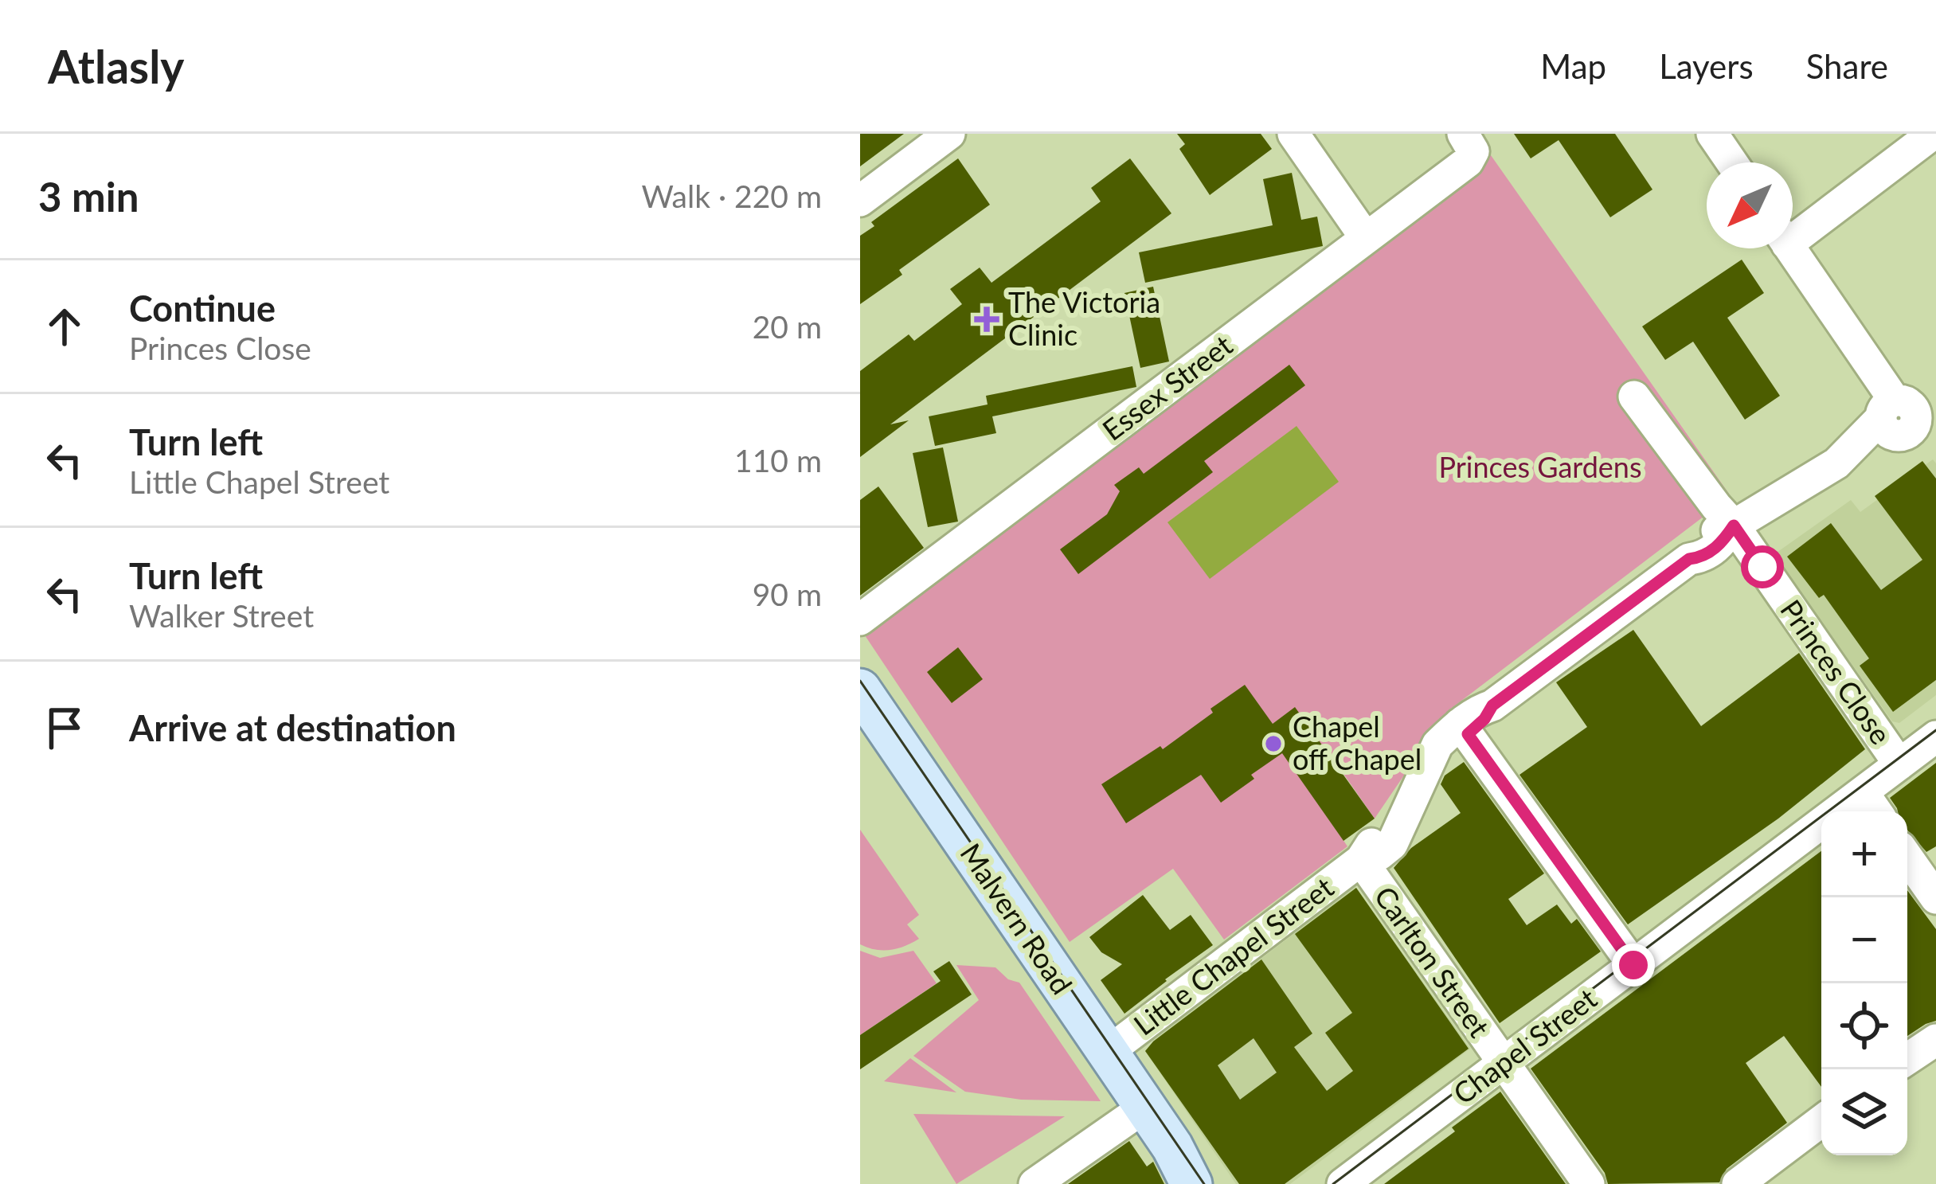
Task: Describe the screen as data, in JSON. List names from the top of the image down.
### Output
{
  "streets": {
    "main road": ["Malvern Road"],
    "street": [
      "Essex Street",
      "Princes Close",
      "Little Chapel Street",
      "Carlton Street",
      "Chapel Street"
    ]
  },
  "crossings": [
    ["Princes Close", "Little Chapel Street"],
    ["Princes Close", "Chapel Street"],
    ["Malvern Road", "Little Chapel Street"],
    ["Little Chapel Street", "Carlton Street"],
    ["Carlton Street", "Chapel Street"]
  ],
  "parks": ["Princes Gardens"],
  "places": {
    "health": ["The Victoria Clinic"],
    "other": ["Chapel off Chapel"]
  },
  "north": "bottom left",
  "page": {
    "header": "Atlasly",
    "nav": ["Map", "Layers", "Share"],
    "heading": ["3 min", "Walk · 220 m"],
    "list": [
      ["Continue", "Princes Close", "20 m"],
      ["Turn left", "Little Chapel Street", "110 m"],
      ["Turn left", "Walker Street", "90 m"],
      "Arrive at destination"
    ],
    "map_buttons": ["+", "−"]
  }
}
